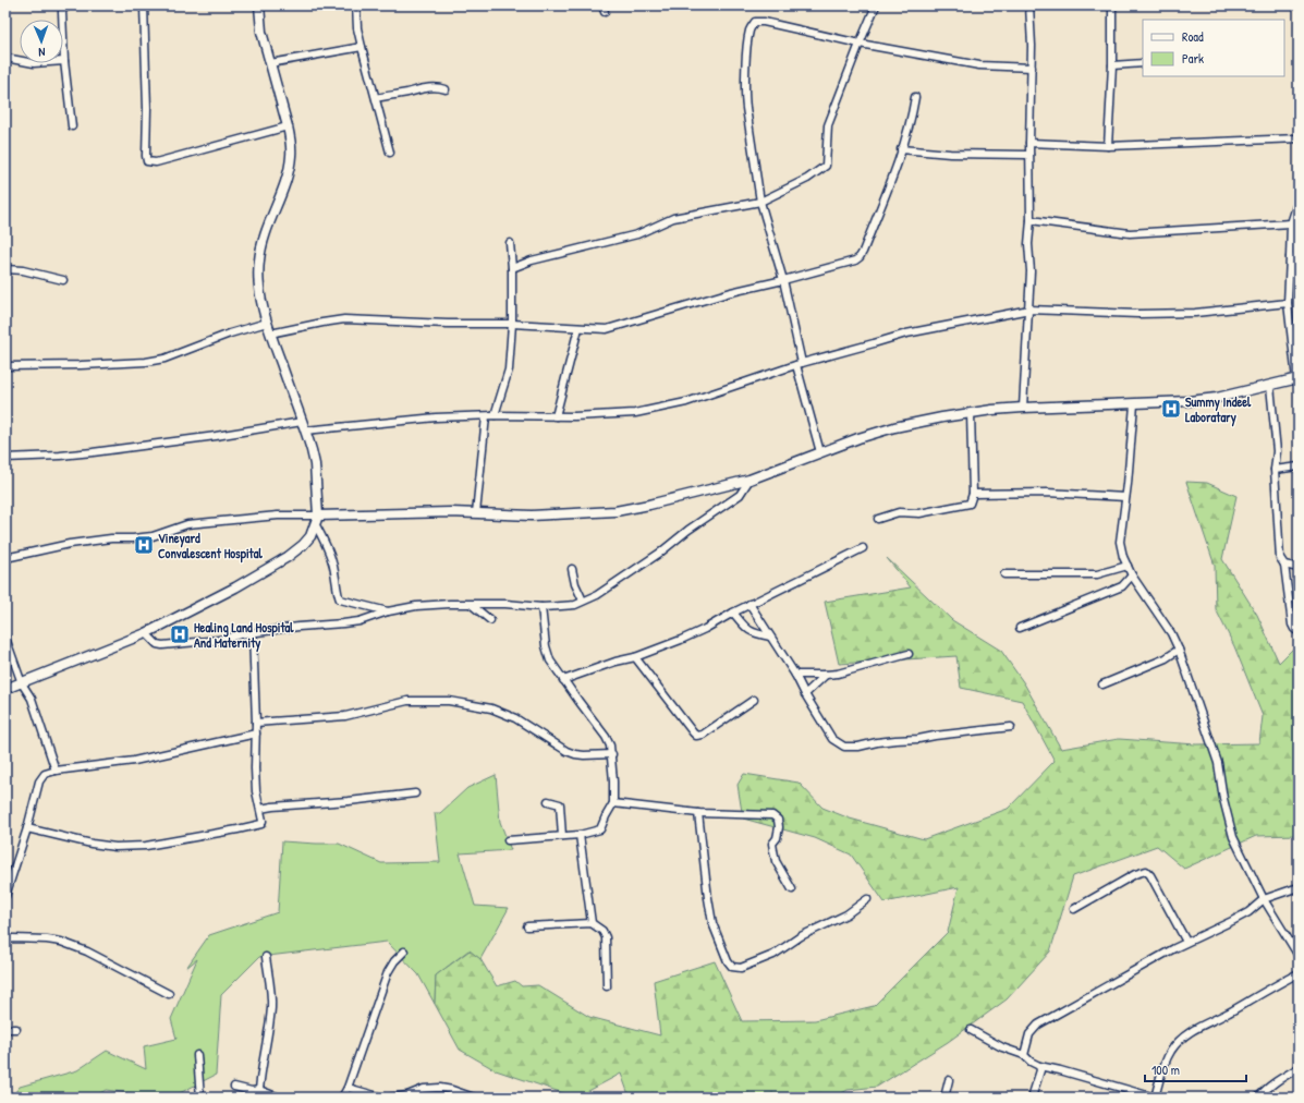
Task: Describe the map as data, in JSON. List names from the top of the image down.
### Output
{
  "places": {
    "hospital": ["Summy Indeel Laboratary", "Vineyard Convalescent Hospital", "Healing Land Hospital And Maternity"]
  },
  "legend": ["Road", "Park"],
  "scale_bar": "100 m",
  "north": "bottom"
}
